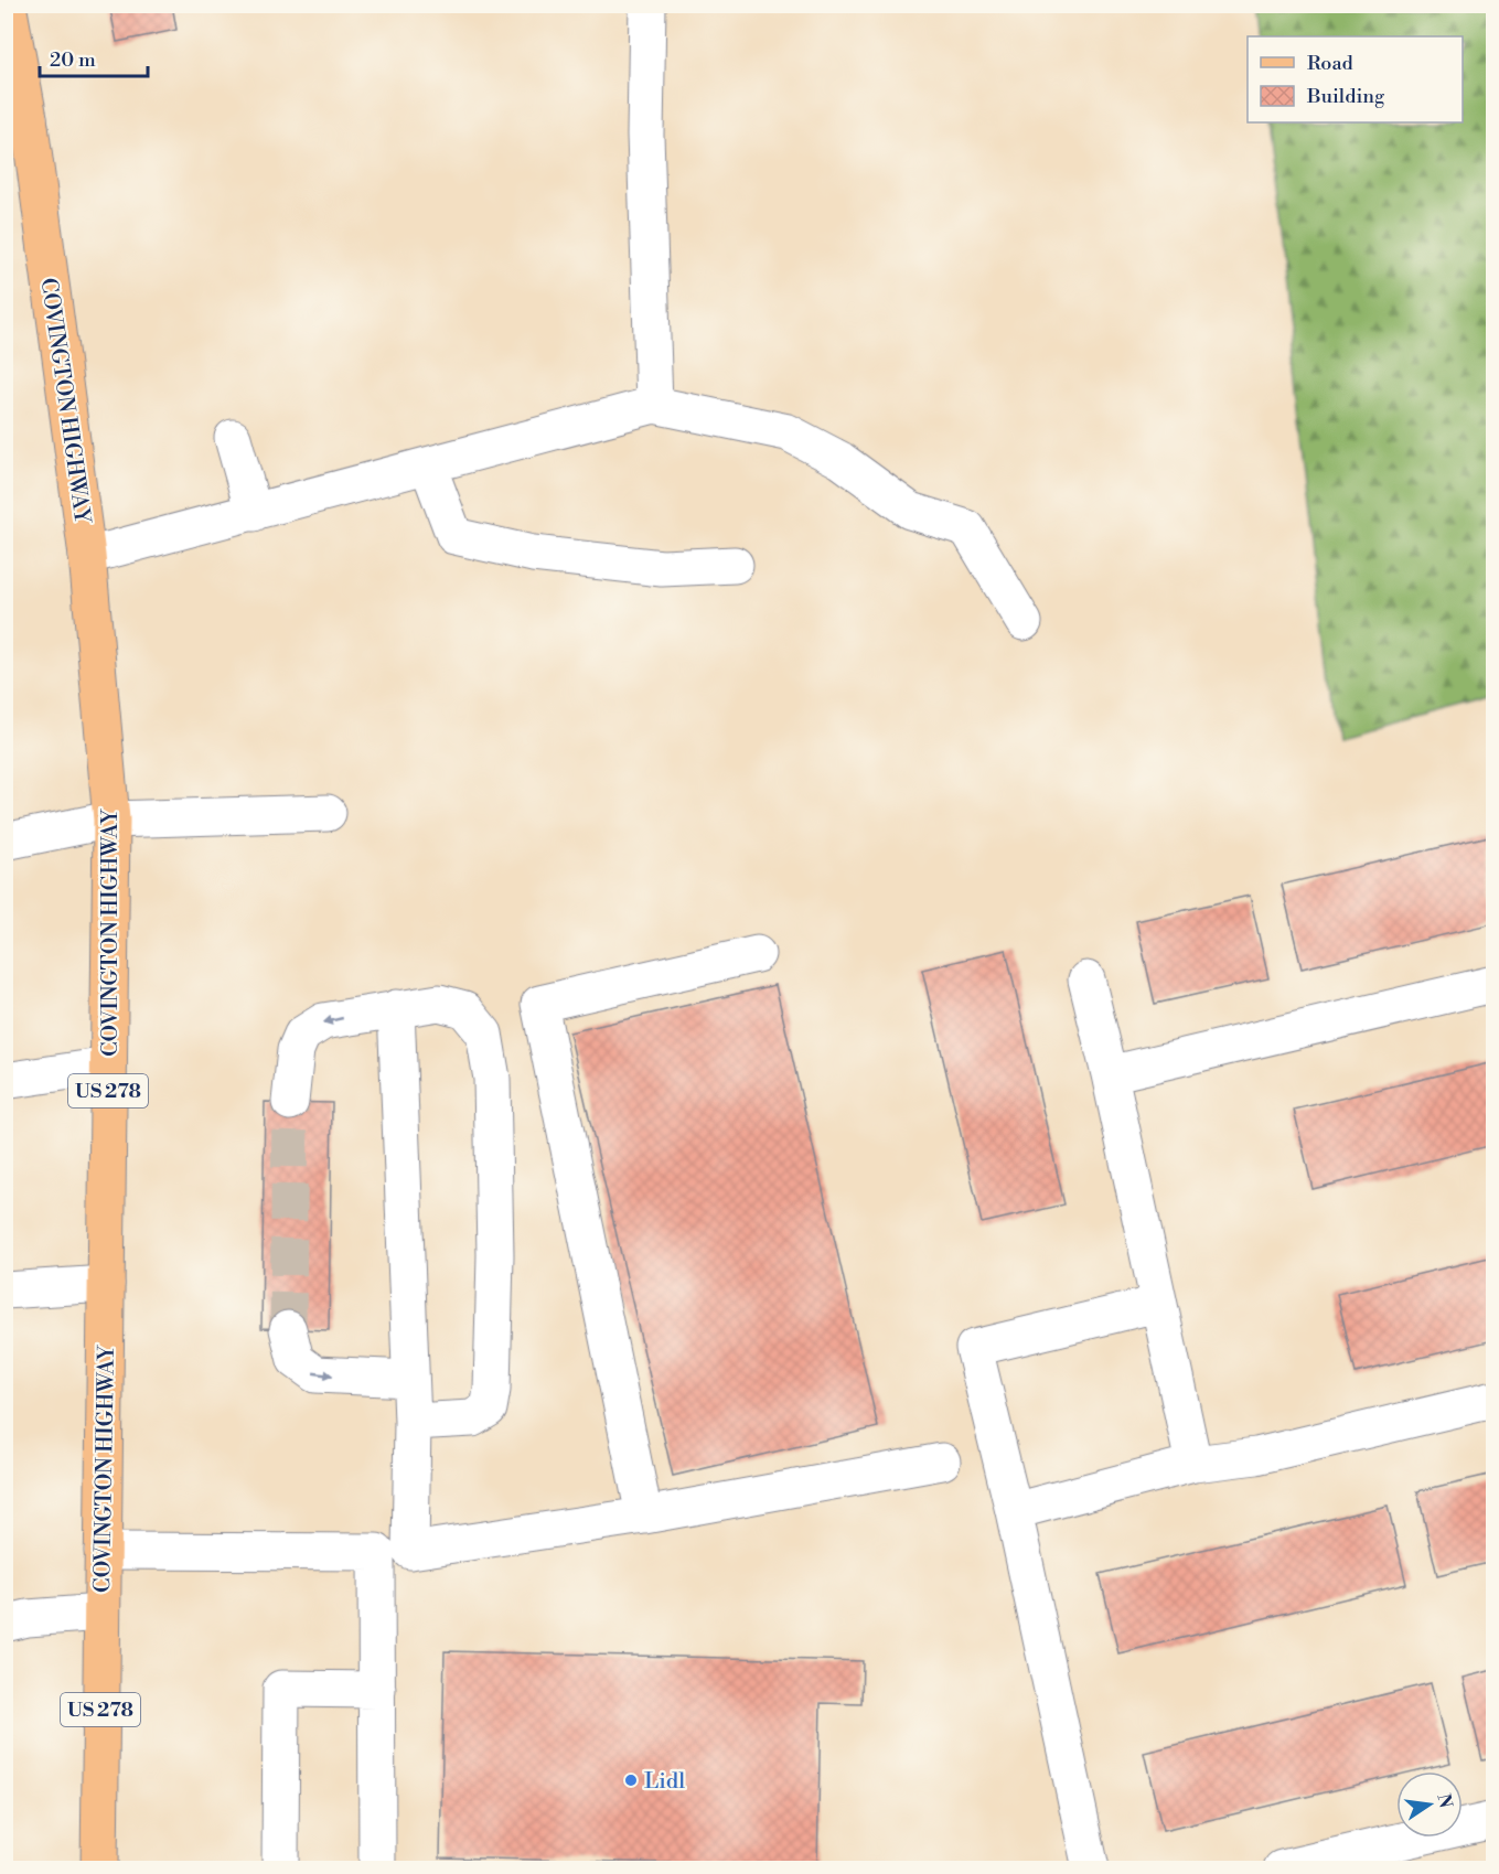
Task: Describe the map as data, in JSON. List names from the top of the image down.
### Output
{
  "streets": {
    "main road": ["COVINGTON HIGHWAY", "US 278"]
  },
  "places": ["Lidl"],
  "legend": ["Road", "Building"],
  "scale_bar": "20 m",
  "north": "right"
}
